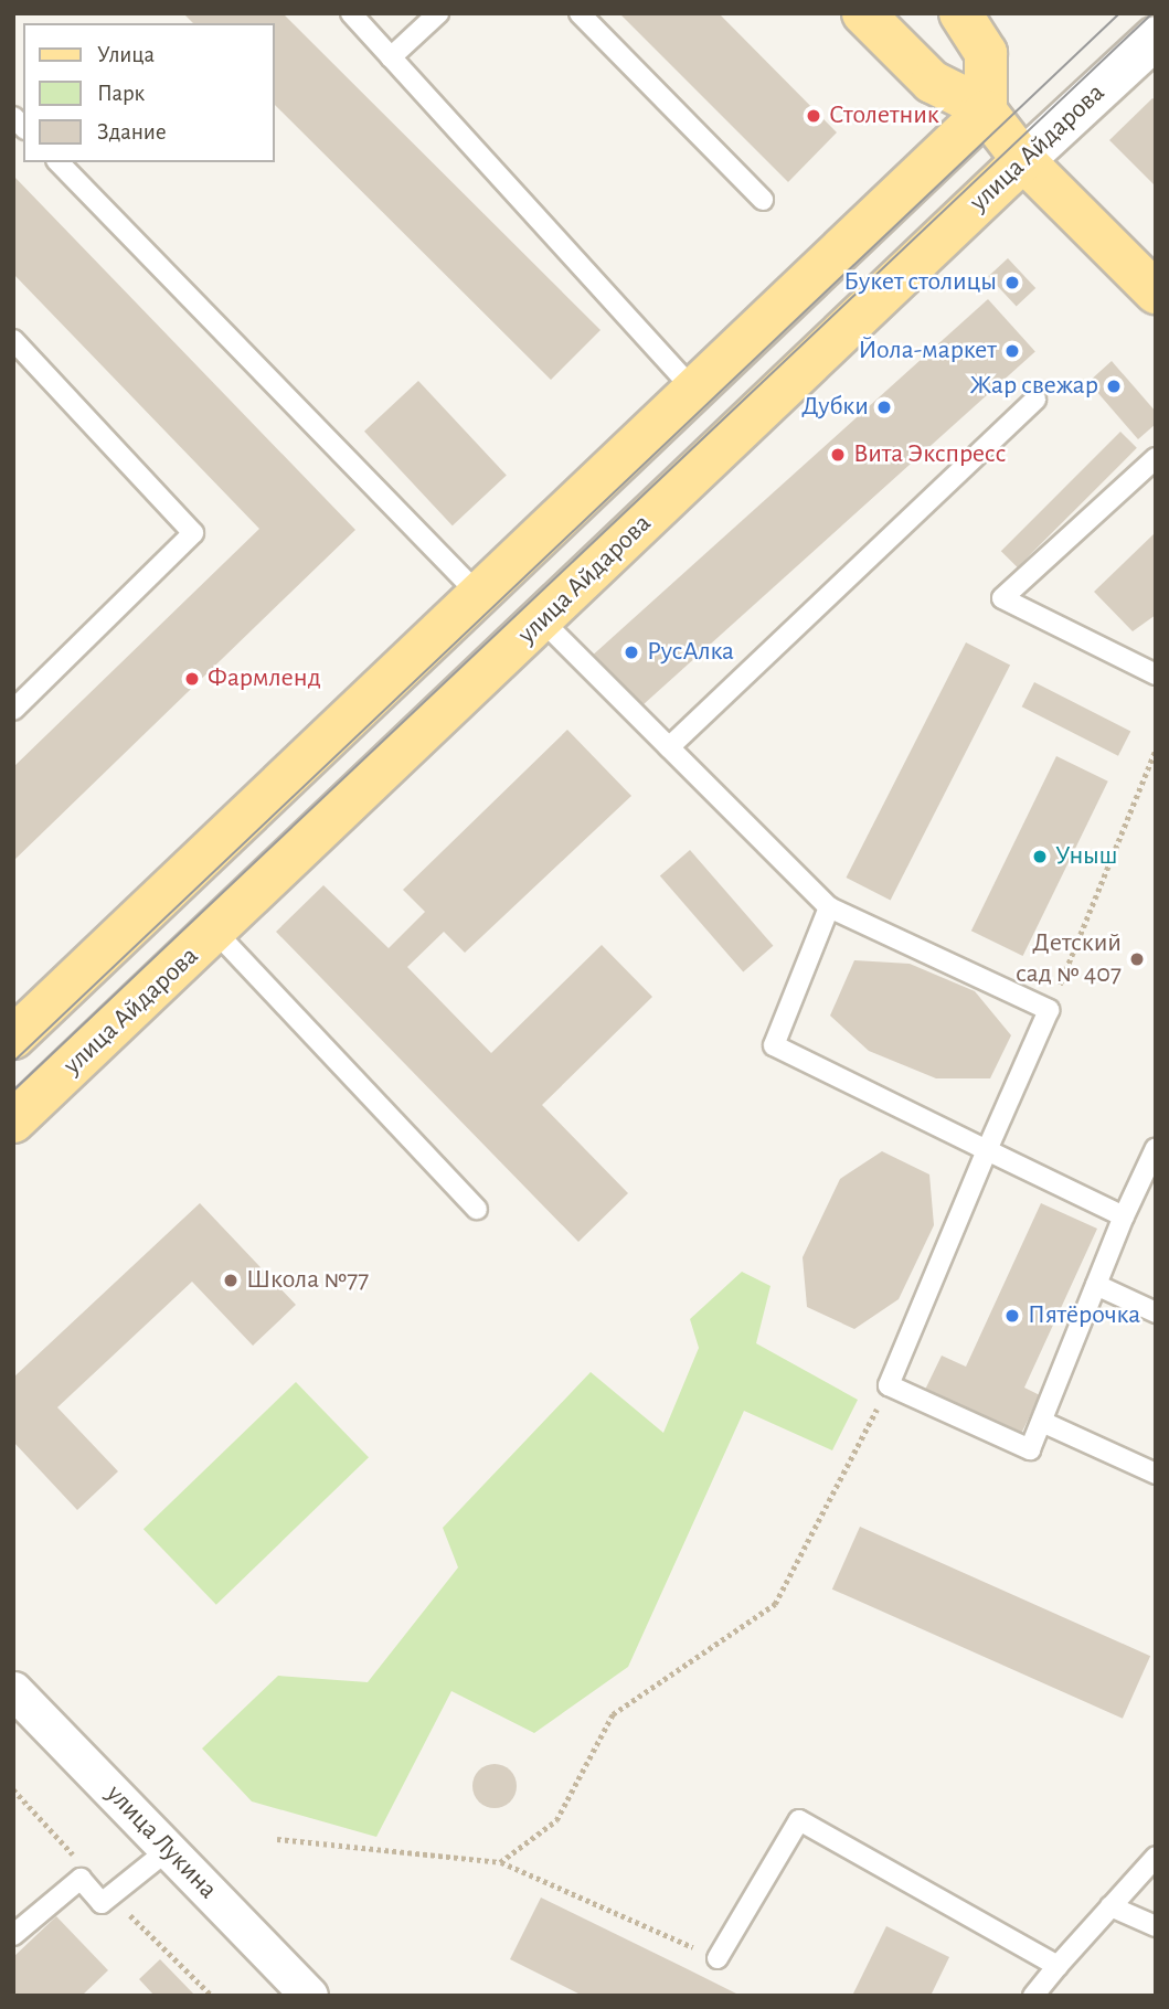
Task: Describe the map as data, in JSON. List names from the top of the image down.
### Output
{
  "streets": {
    "main road": ["улица Айдарова"],
    "street": ["улица Лукина"]
  },
  "places": [
    "Столетник",
    "Букет столицы",
    "Йола-маркет",
    "Жар свежар",
    "Дубки",
    "Вита Экспресс",
    "РусАлка",
    "Фармленд",
    "Уныш",
    "Детский сад № 407",
    "Школа №77",
    "Пятёрочка"
  ],
  "legend": ["Улица", "Парк", "Здание"]
}
